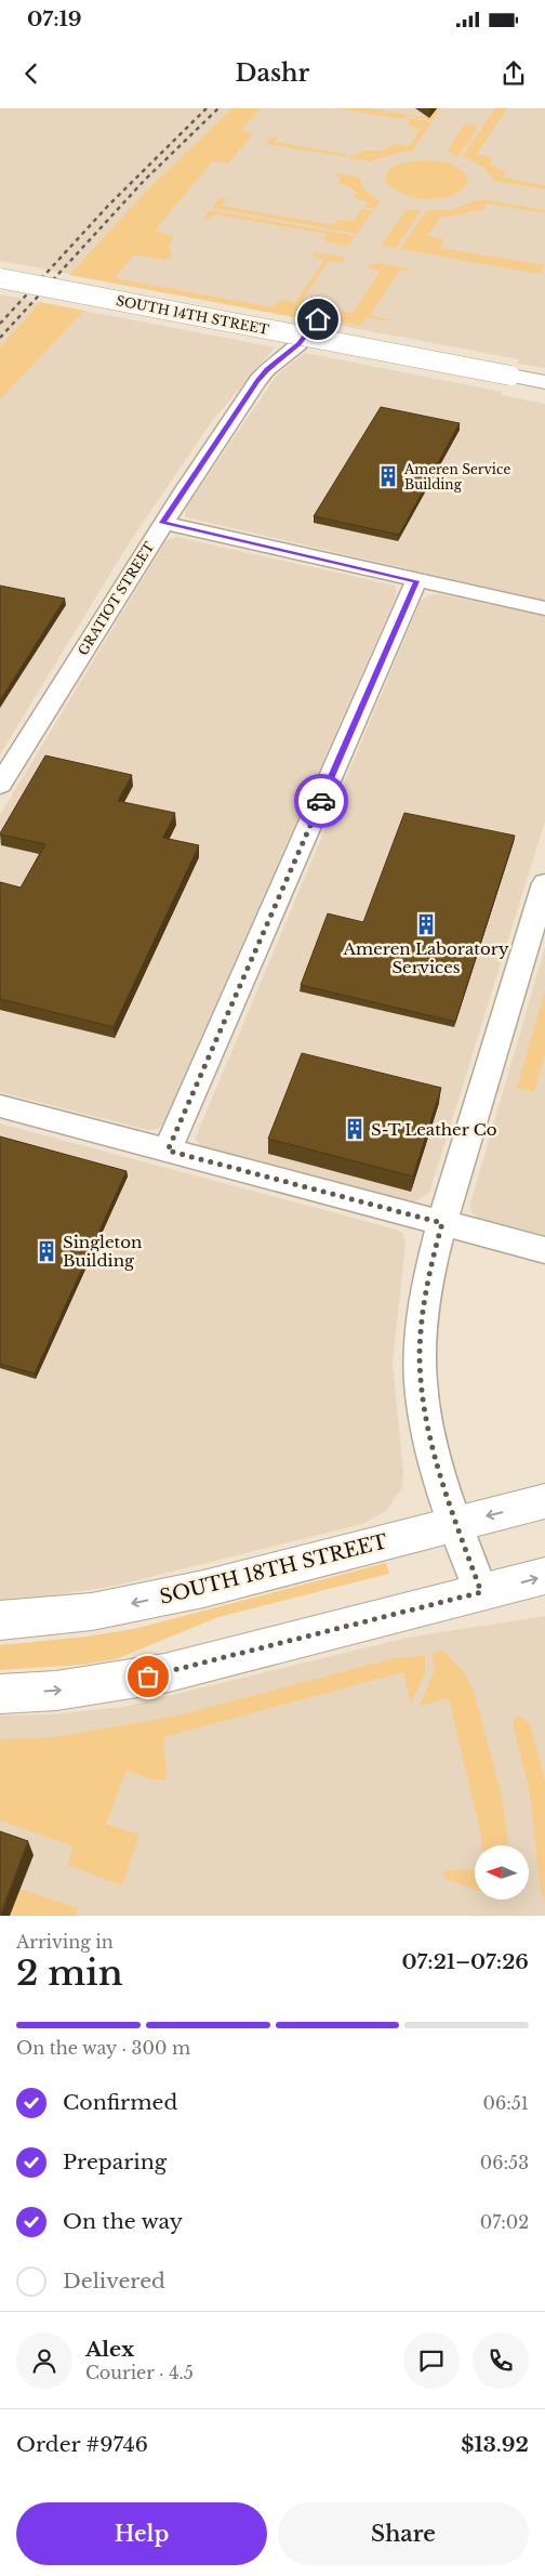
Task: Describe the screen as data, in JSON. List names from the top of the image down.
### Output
{
  "streets": {
    "main road": ["SOUTH 14TH STREET", "SOUTH 18TH STREET"],
    "street": ["GRATIOT STREET"]
  },
  "places": {
    "building": [
      "Ameren Service Building",
      "Ameren Laboratory Services",
      "S-T Leather Co",
      "Singleton Building"
    ]
  },
  "north": "left",
  "page": {
    "status": "07:19",
    "header": "Dashr",
    "heading": ["2 min", "Arriving in", "07:21–07:26"],
    "panel": [
      "Alex",
      "Courier · 4.5",
      "Order #9746",
      "$13.92"
    ],
    "bar": "On the way · 300 m",
    "list": [
      ["Confirmed", "06:51"],
      ["Preparing", "06:53"],
      ["On the way", "07:02"],
      "Delivered"
    ],
    "buttons": ["Help", "Share"]
  }
}
